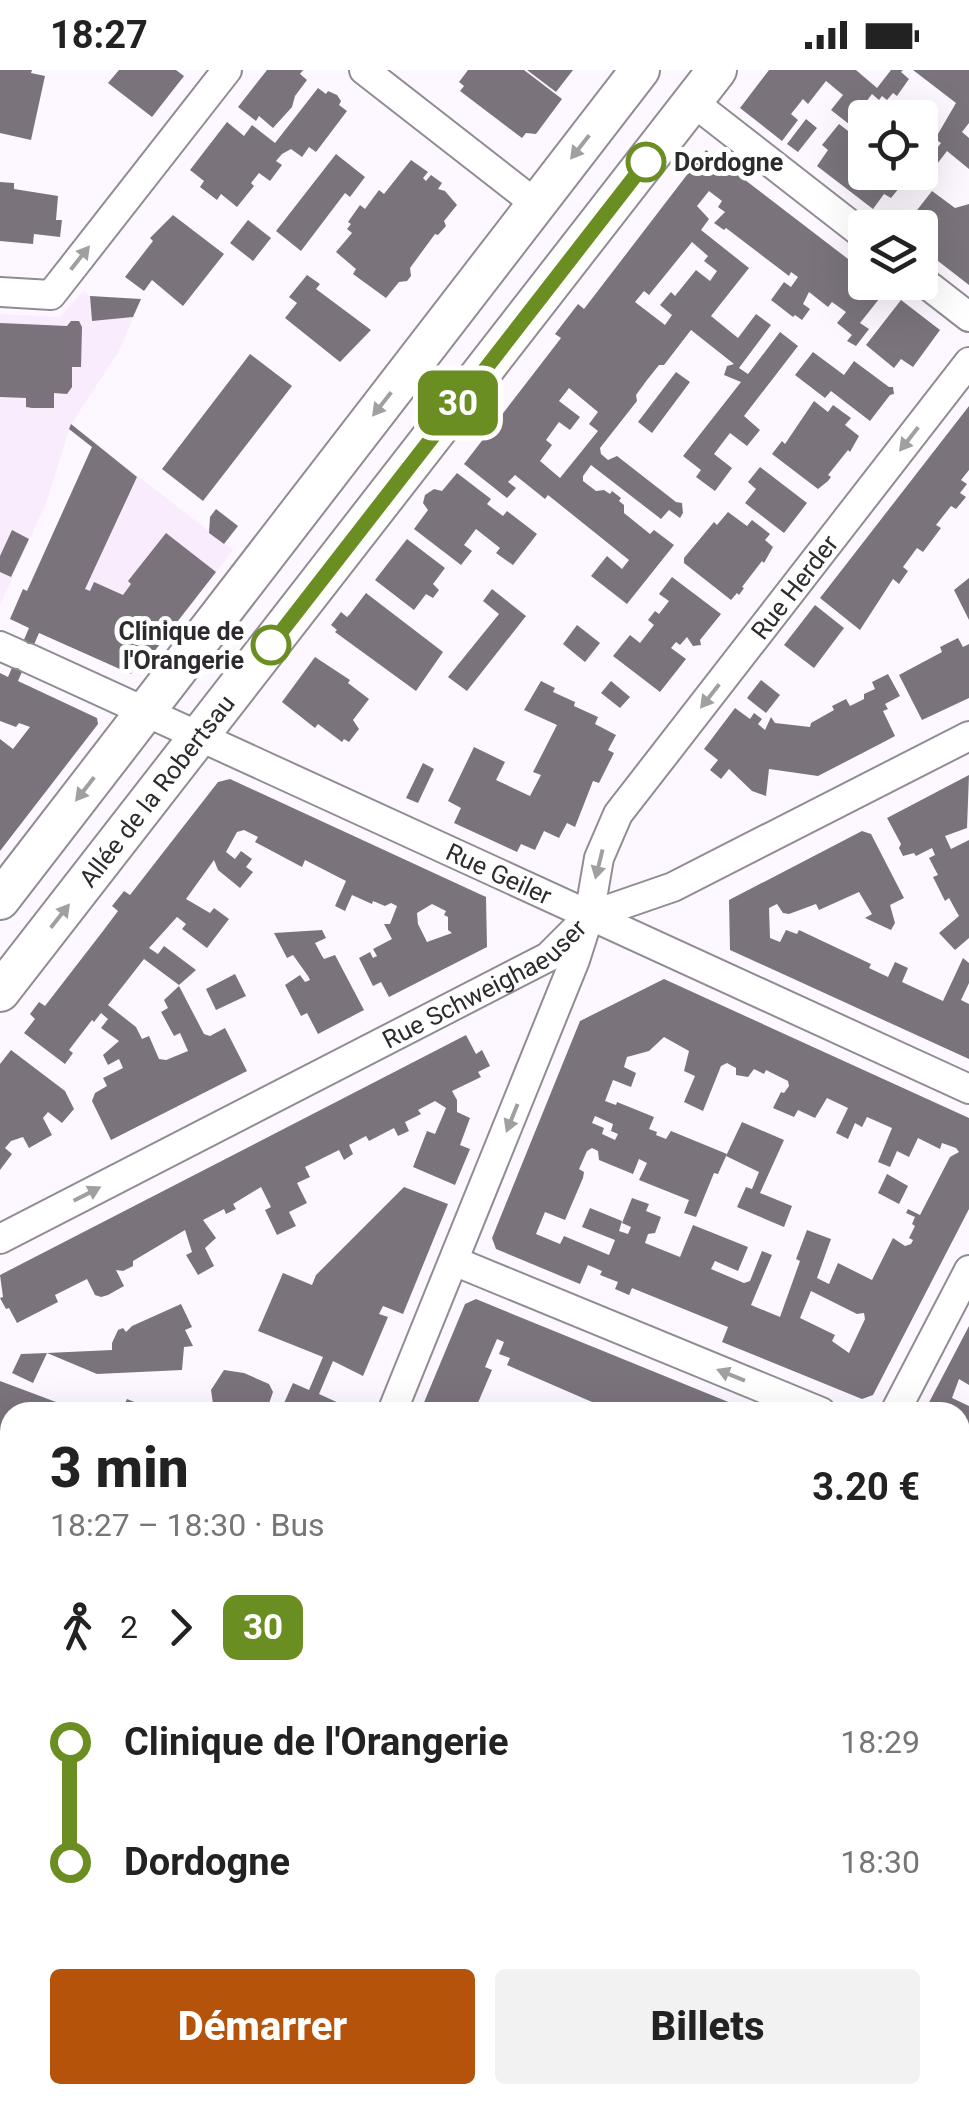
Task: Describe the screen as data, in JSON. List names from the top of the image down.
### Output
{
  "streets": {
    "main road": ["Allée de la Robertsau"],
    "street": ["Rue Herder", "Rue Geiler", "Rue Schweighaeuser"]
  },
  "crossings": [
    ["Rue Herder", "Rue Geiler"],
    ["Rue Herder", "Rue Schweighaeuser"],
    ["Allée de la Robertsau", "Rue Geiler"],
    ["Rue Geiler", "Rue Schweighaeuser"]
  ],
  "one_way": ["Rue Herder", "Rue Schweighaeuser"],
  "places": ["Dordogne", "Clinique de l'Orangerie"],
  "lines": ["bus line 30"],
  "page": {
    "status": "18:27",
    "on_map": "30",
    "heading": ["3 min", "18:27 – 18:30 · Bus", "3.20 €"],
    "legs": ["2", "30"],
    "list": [
      {
        "name": "Clinique de l'Orangerie",
        "value": "18:29"
      },
      {
        "name": "Dordogne",
        "value": "18:30"
      }
    ],
    "buttons": ["Démarrer", "Billets"]
  }
}
